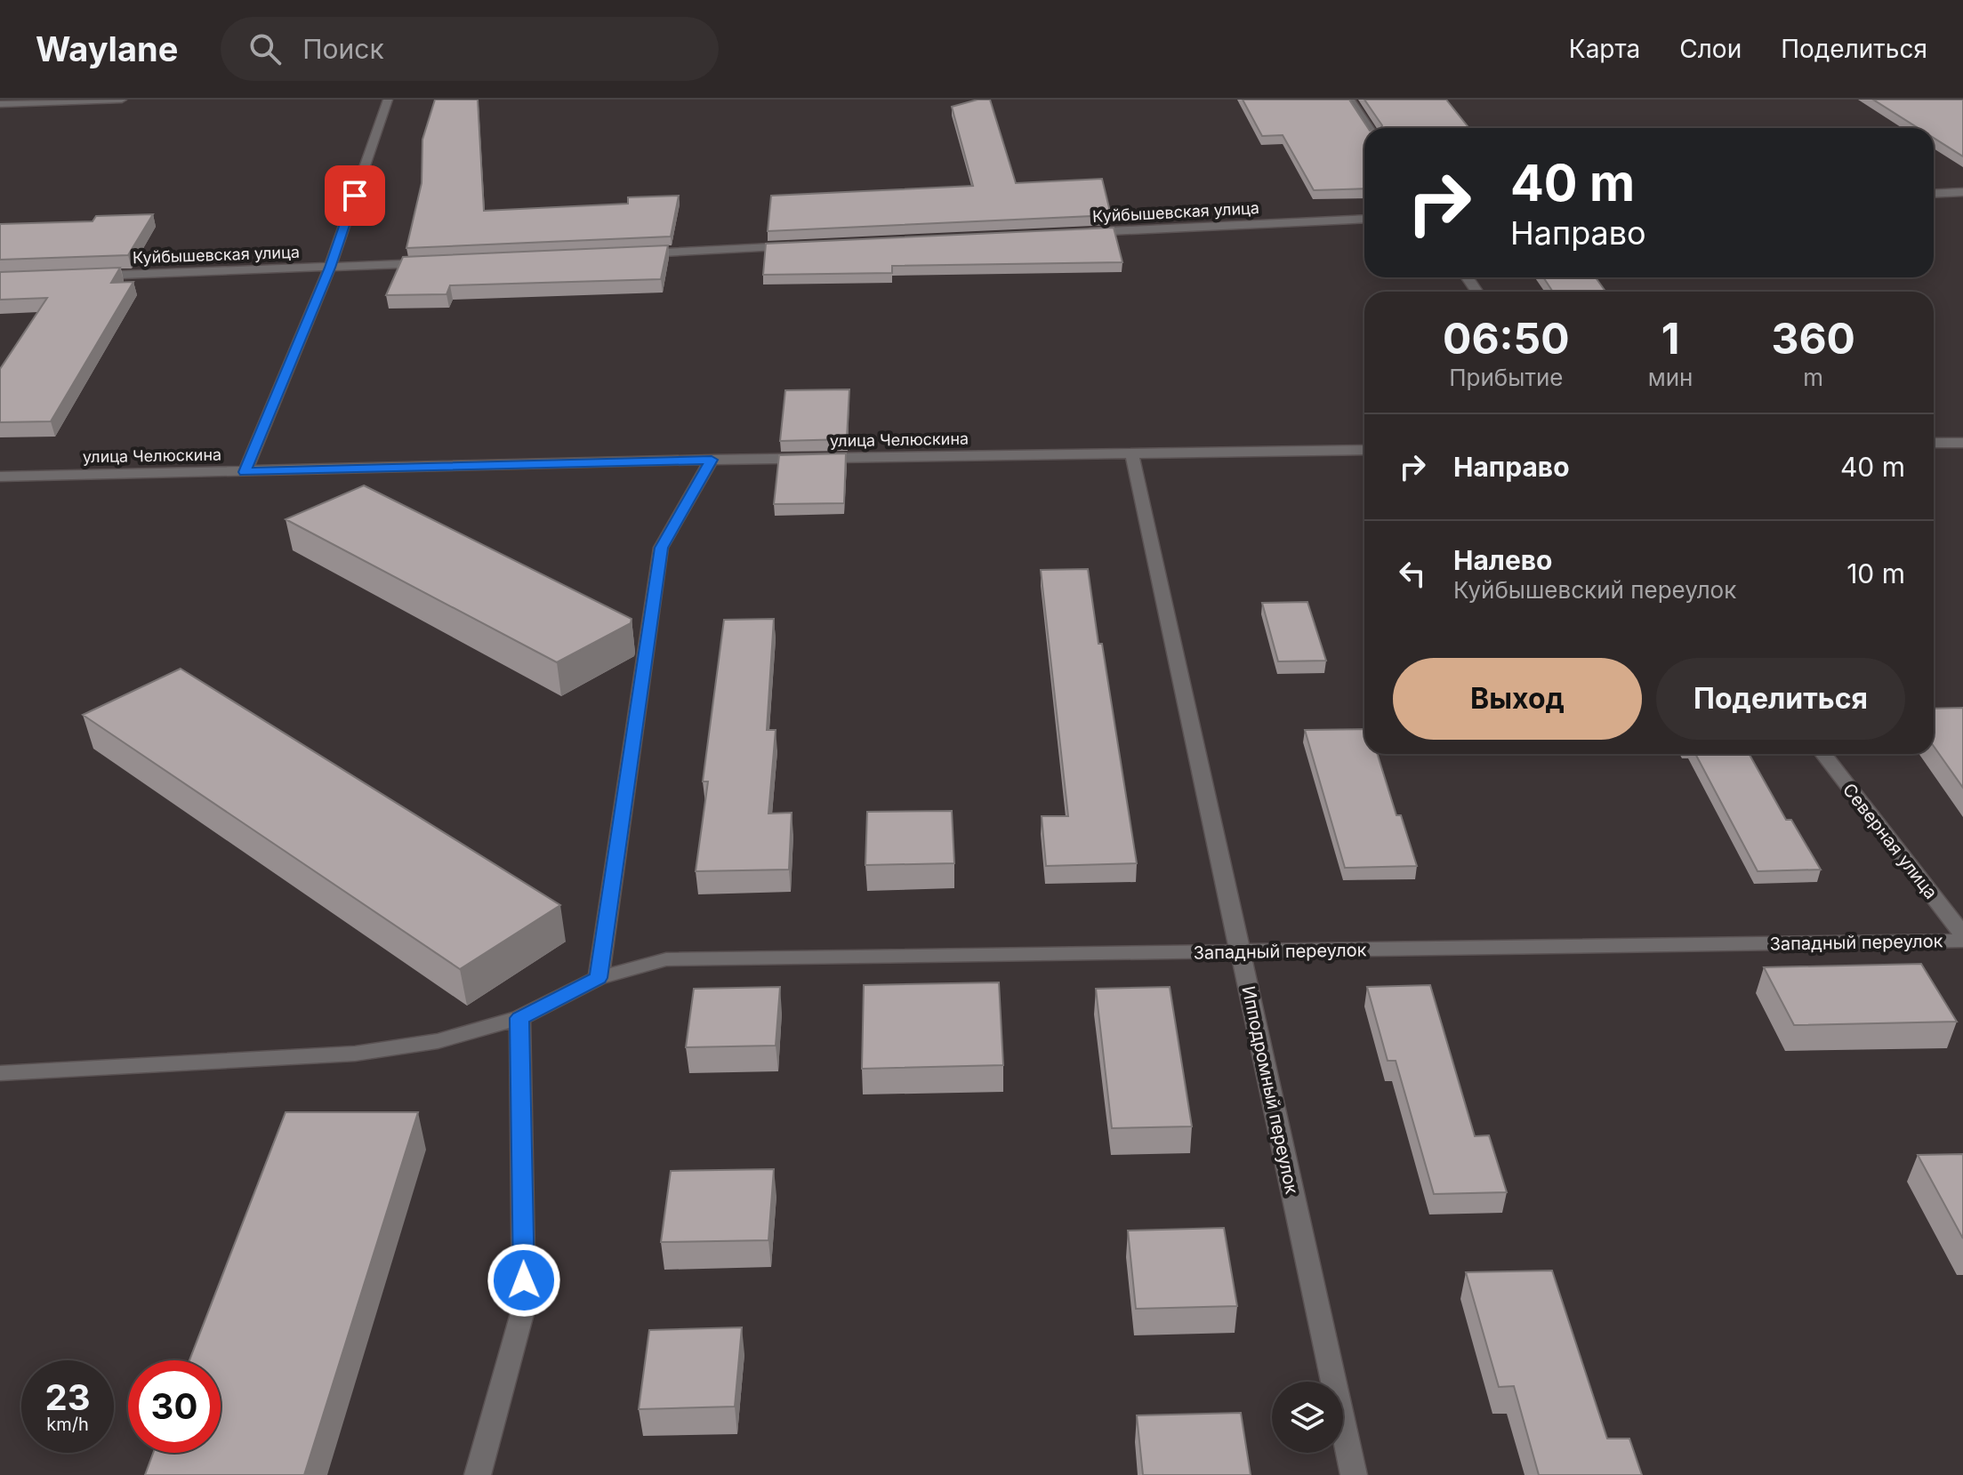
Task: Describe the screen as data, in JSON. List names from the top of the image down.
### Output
{
  "streets": {
    "street": [
      "Куйбышевская улица",
      "улица Челюскина",
      "Северная улица",
      "Западный переулок",
      "Ипподромный переулок"
    ]
  },
  "crossings": [
    ["улица Челюскина", "Ипподромный переулок"],
    ["Западный переулок", "Ипподромный переулок"]
  ],
  "page": {
    "header": "Waylane",
    "search": "Поиск",
    "nav": ["Карта", "Слои", "Поделиться"],
    "turn": ["40 m", "Направо"],
    "eta": [
      "06:50",
      "Прибытие",
      "1",
      "мин",
      "360",
      "m"
    ],
    "list": [
      {
        "name": "Направо",
        "value": "40 m"
      },
      {
        "name": "Налево",
        "note": "Куйбышевский переулок",
        "value": "10 m"
      }
    ],
    "buttons": ["Выход", "Поделиться"],
    "speed": "23 km/h",
    "limit": "30"
  }
}
